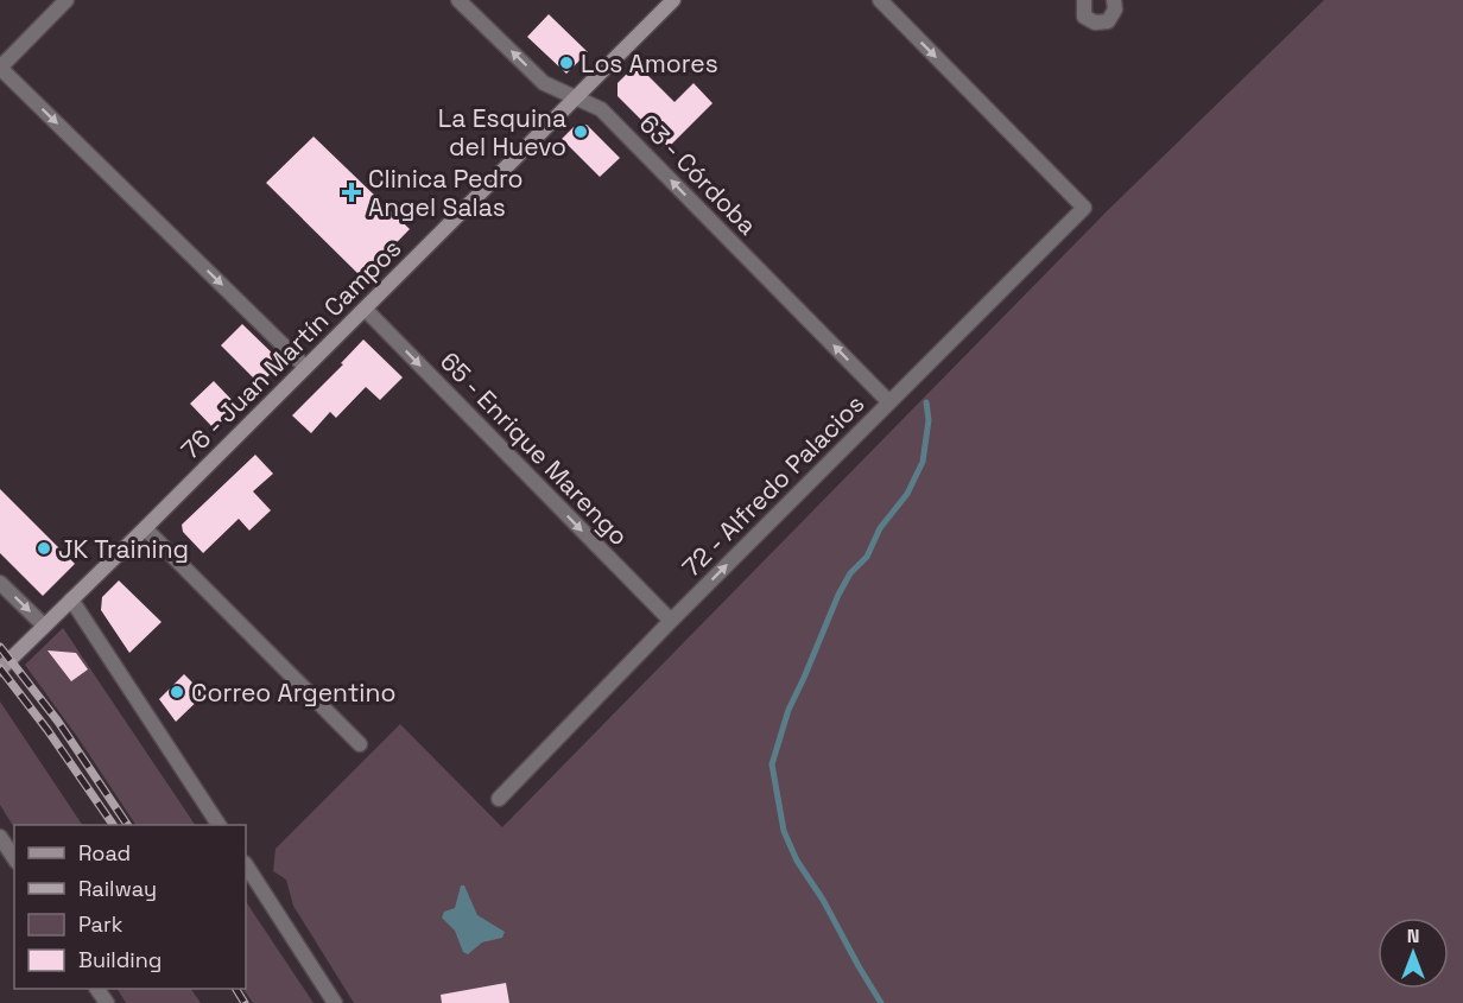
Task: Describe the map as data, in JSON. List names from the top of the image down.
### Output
{
  "streets": {
    "main road": ["76 - Juan Martín Campos"],
    "street": ["63 - Córdoba", "65 - Enrique Marengo", "72 - Alfredo Palacios"]
  },
  "crossings": [
    ["63 - Córdoba", "76 - Juan Martín Campos"],
    ["63 - Córdoba", "72 - Alfredo Palacios"],
    ["76 - Juan Martín Campos", "65 - Enrique Marengo"],
    ["65 - Enrique Marengo", "72 - Alfredo Palacios"]
  ],
  "one_way": ["63 - Córdoba", "65 - Enrique Marengo"],
  "places": {
    "other": [
      "Los Amores",
      "La Esquina del Huevo",
      "JK Training",
      "Correo Argentino"
    ],
    "health": ["Clinica Pedro Angel Salas"]
  },
  "legend": [
    "Road",
    "Railway",
    "Park",
    "Building"
  ],
  "north": "top"
}
